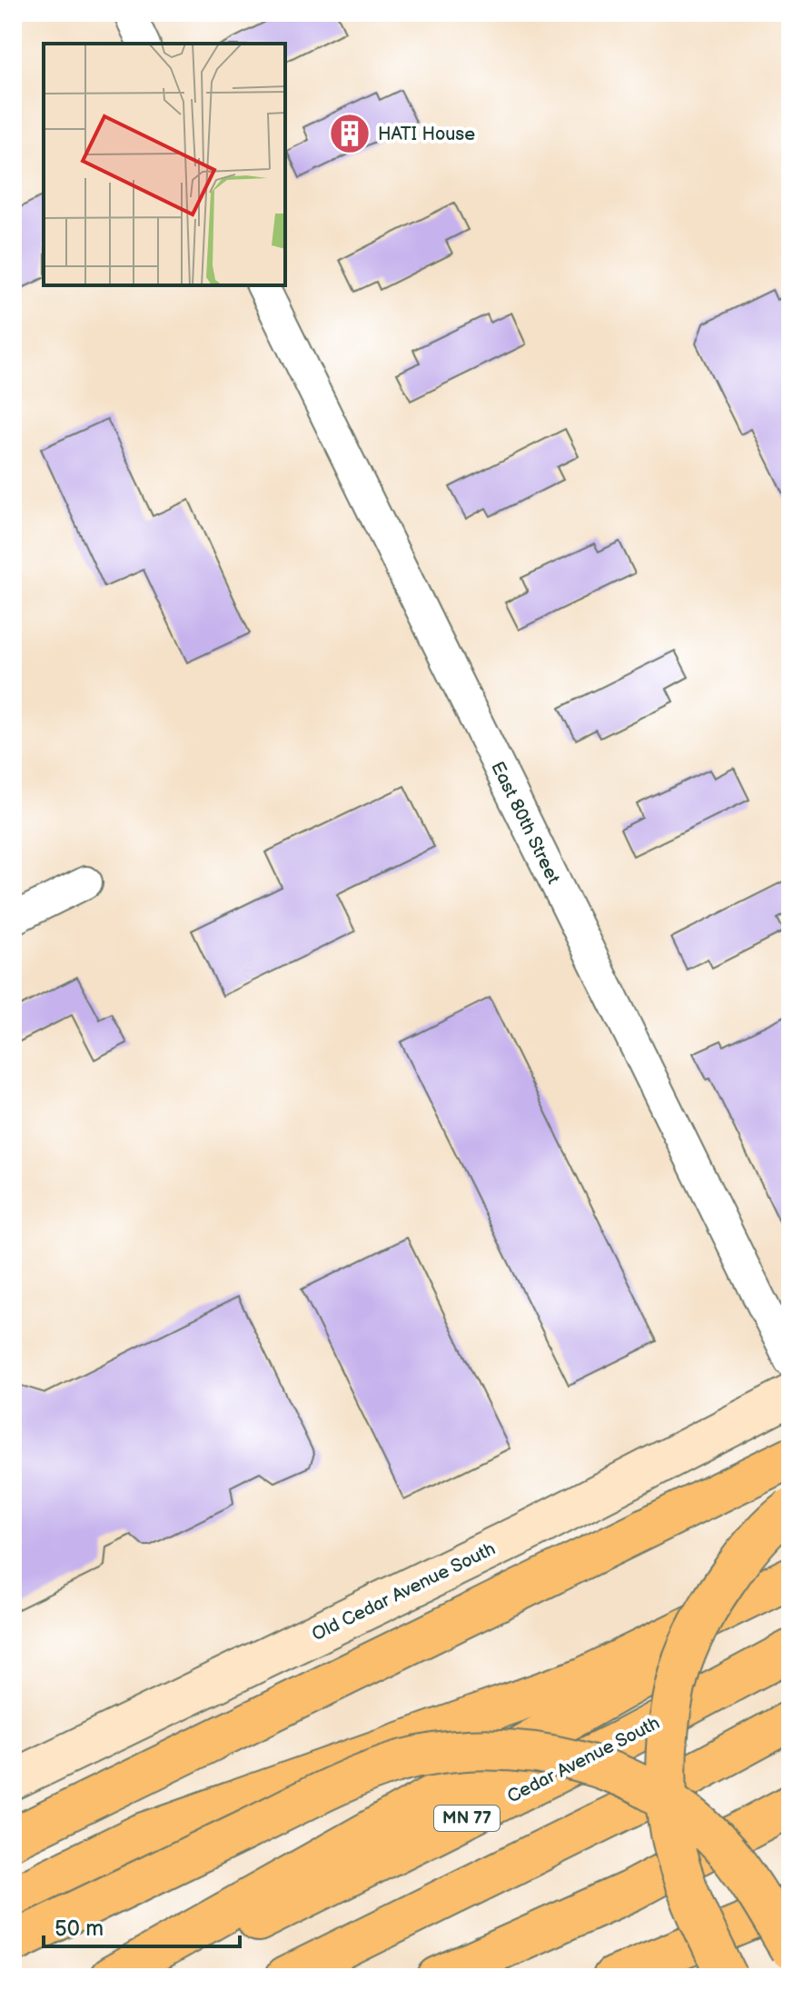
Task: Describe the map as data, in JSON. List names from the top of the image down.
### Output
{
  "streets": {
    "highway": ["Cedar Avenue South", "MN 77"],
    "street": ["East 80th Street", "Old Cedar Avenue South"]
  },
  "places": {
    "building": ["HATI House"]
  },
  "scale_bar": "50 m"
}
